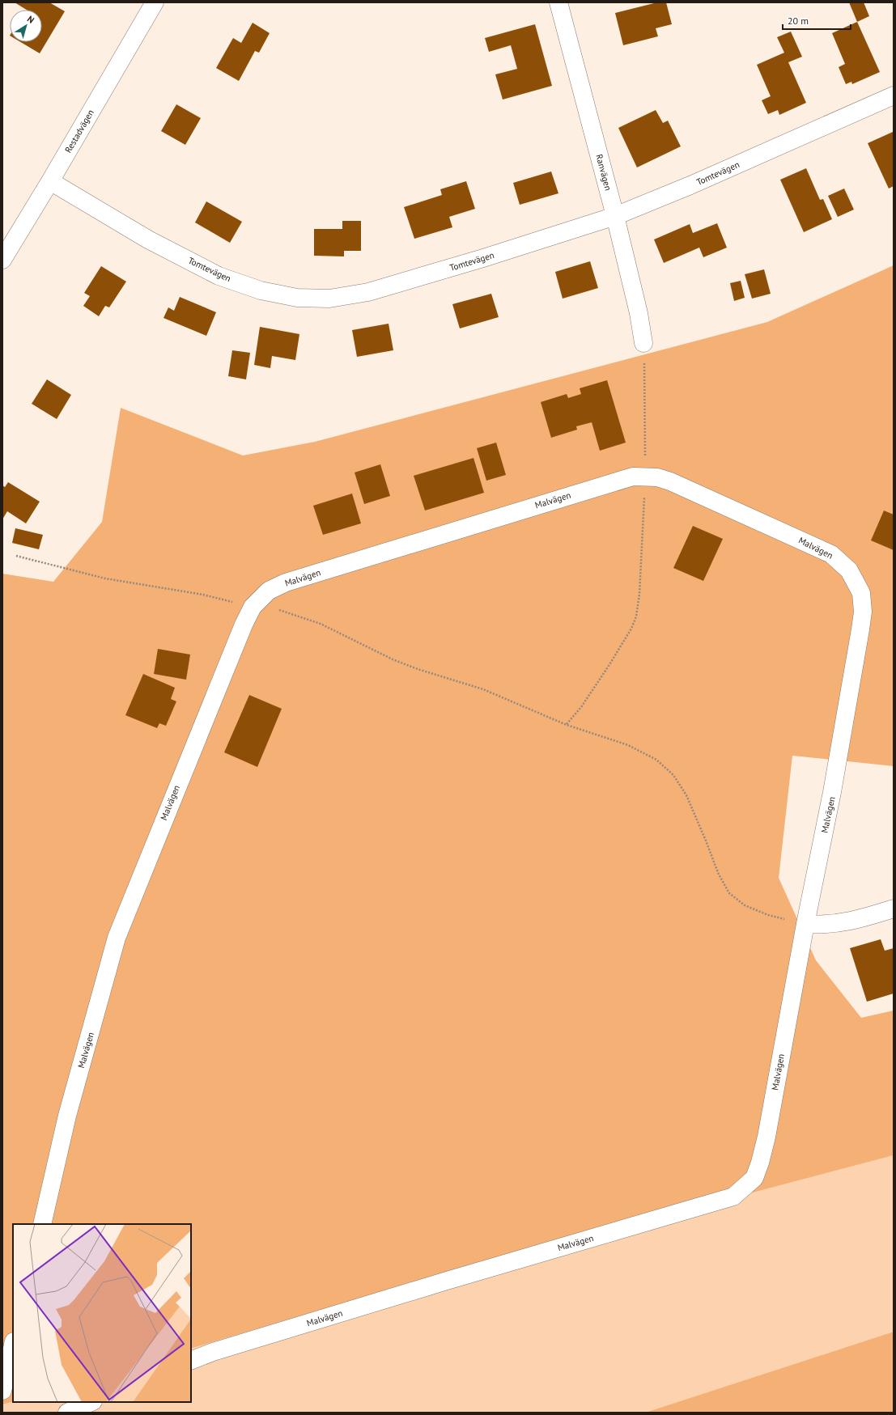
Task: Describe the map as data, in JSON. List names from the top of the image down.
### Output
{
  "streets": {
    "street": [
      "Restadvägen",
      "Ranvägen",
      "Tomtevägen",
      "Malvägen"
    ]
  },
  "crossings": [
    ["Restadvägen", "Tomtevägen"],
    ["Ranvägen", "Tomtevägen"]
  ],
  "scale_bar": "20 m",
  "north": "top right"
}
